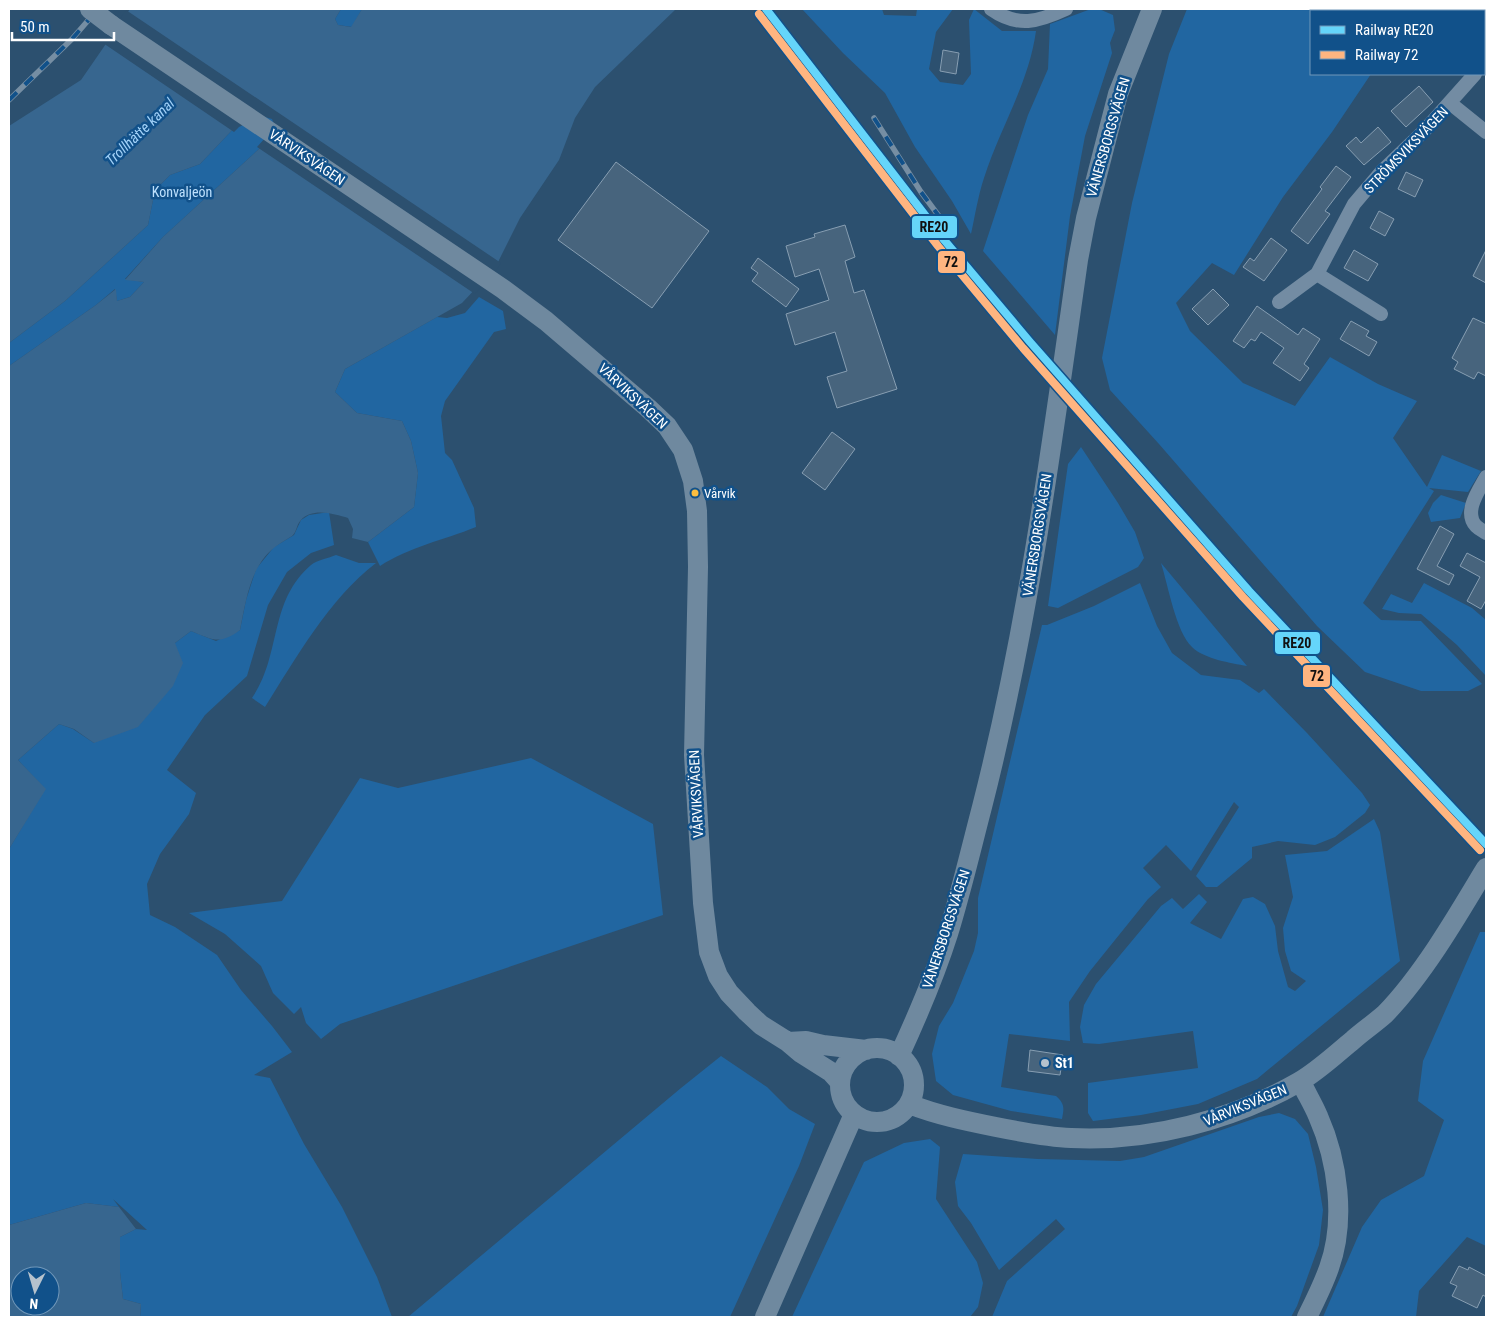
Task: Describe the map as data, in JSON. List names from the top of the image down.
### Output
{
  "streets": {
    "street": ["VÄNERSBORGSVÄGEN", "STRÖMSVIKSVÄGEN", "VÅRVIKSVÄGEN"]
  },
  "crossings": [
    ["VÄNERSBORGSVÄGEN", "VÅRVIKSVÄGEN"]
  ],
  "water": ["Trollhätte kanal"],
  "parks": ["Konvaljeön"],
  "places": ["Vårvik", "St1"],
  "lines": ["rail line RE20", "rail line 72"],
  "legend": ["Railway RE20", "Railway 72"],
  "scale_bar": "50 m",
  "north": "bottom"
}
